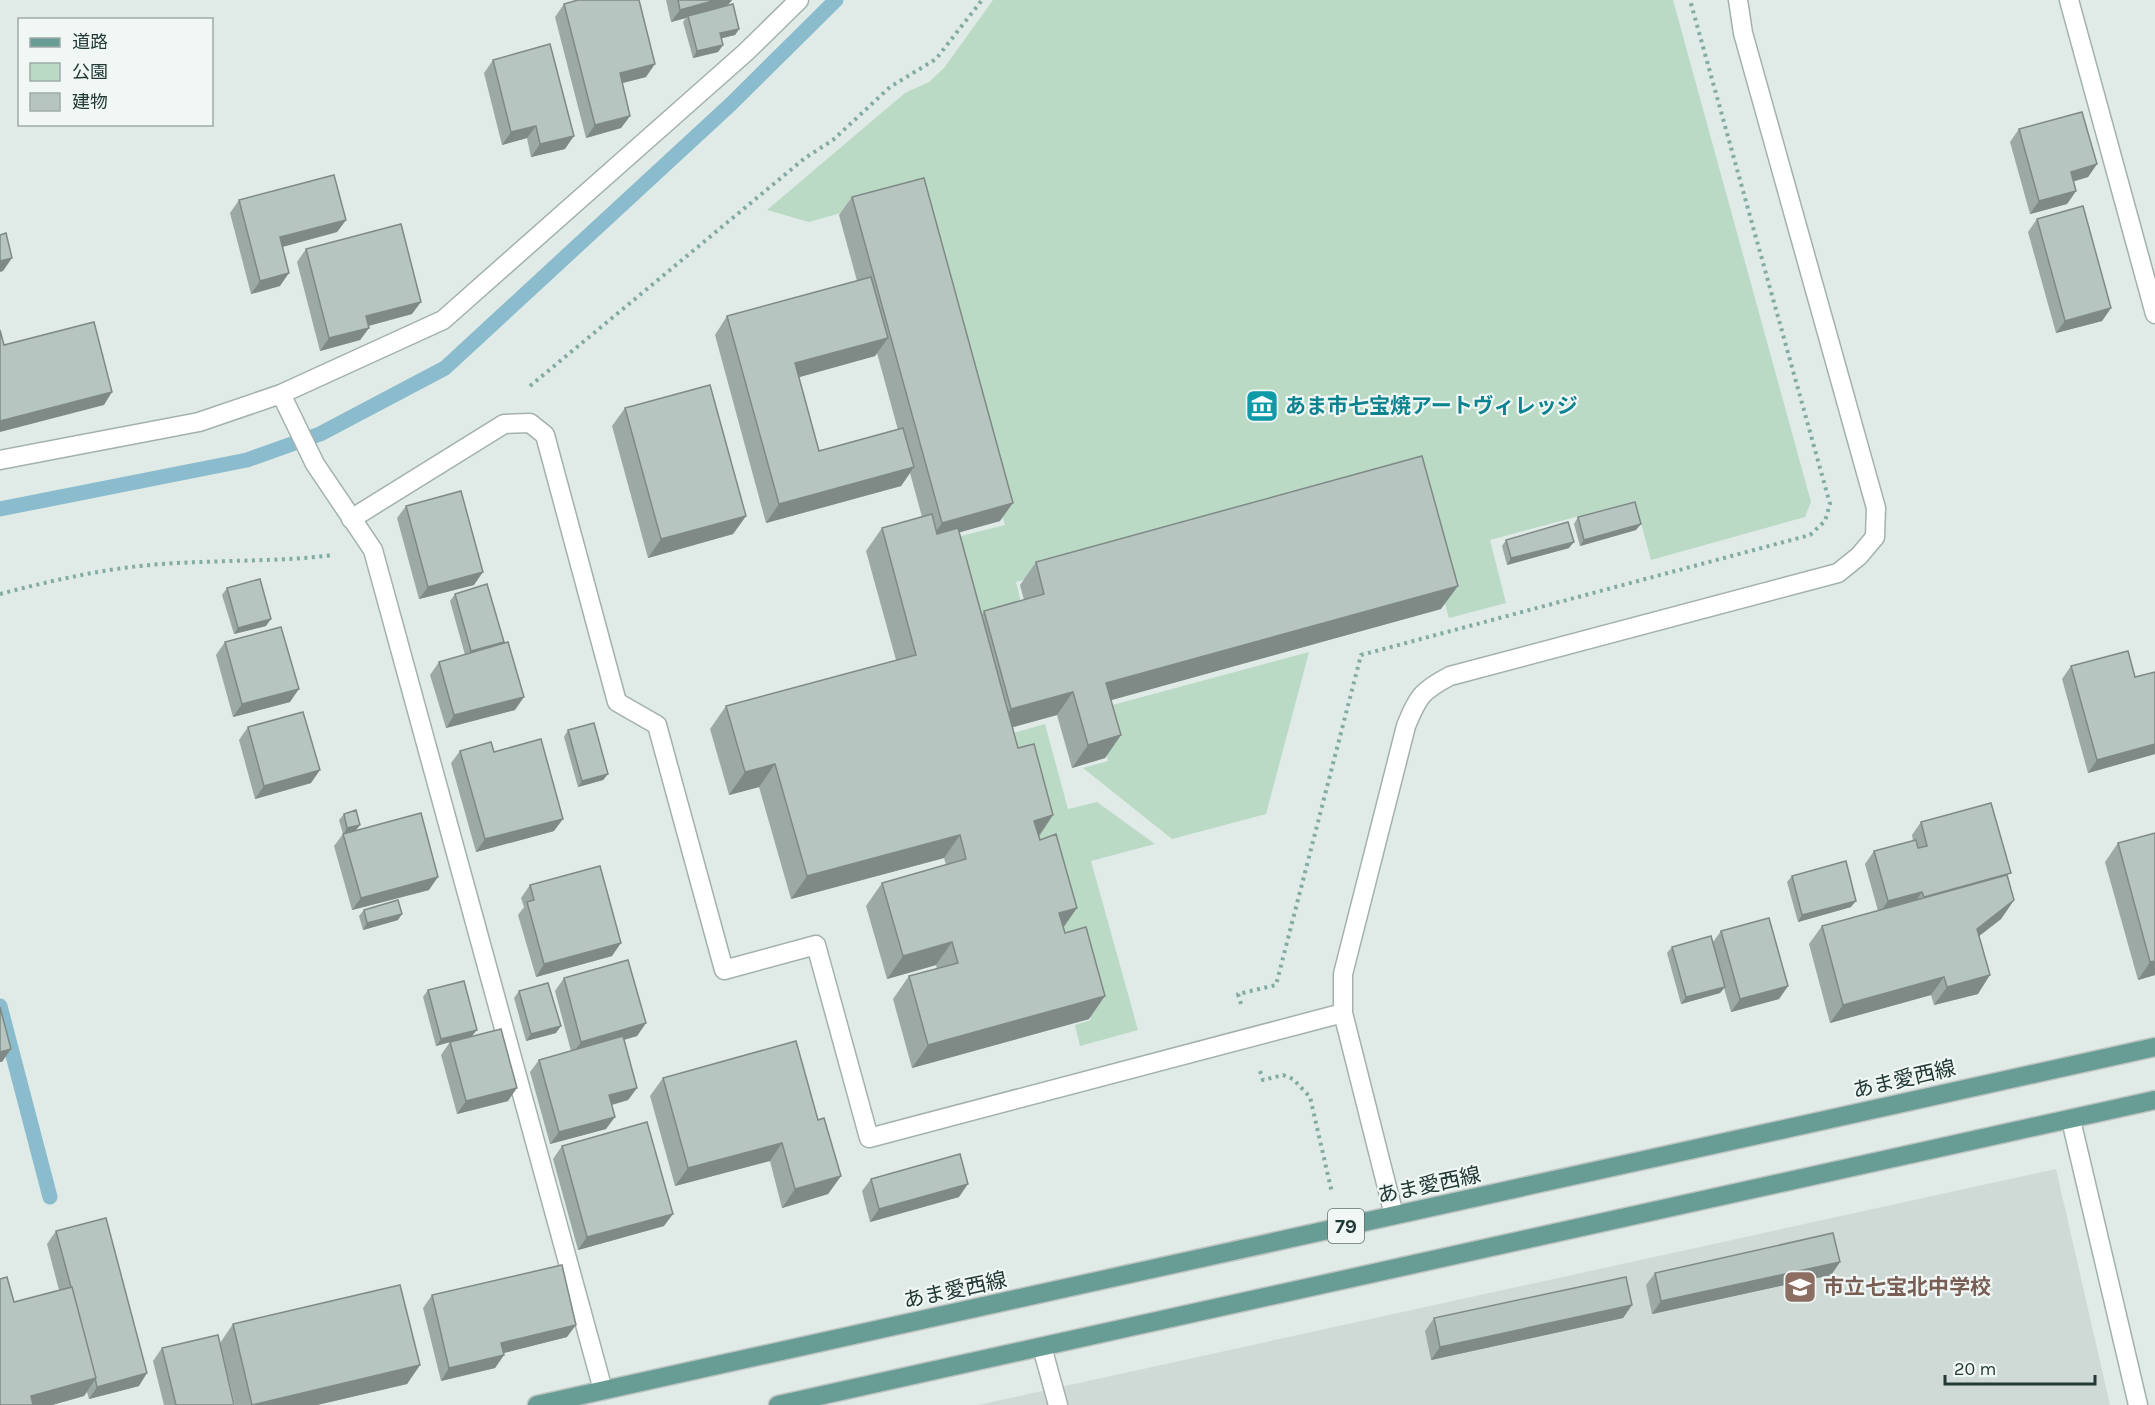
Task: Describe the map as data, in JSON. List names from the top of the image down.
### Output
{
  "streets": {
    "main road": ["あま愛西線", "79"]
  },
  "places": {
    "museum": ["あま市七宝焼アートヴィレッジ"],
    "school or university": ["市立七宝北中学校"]
  },
  "legend": ["道路", "公園", "建物"],
  "scale_bar": "20 m"
}
